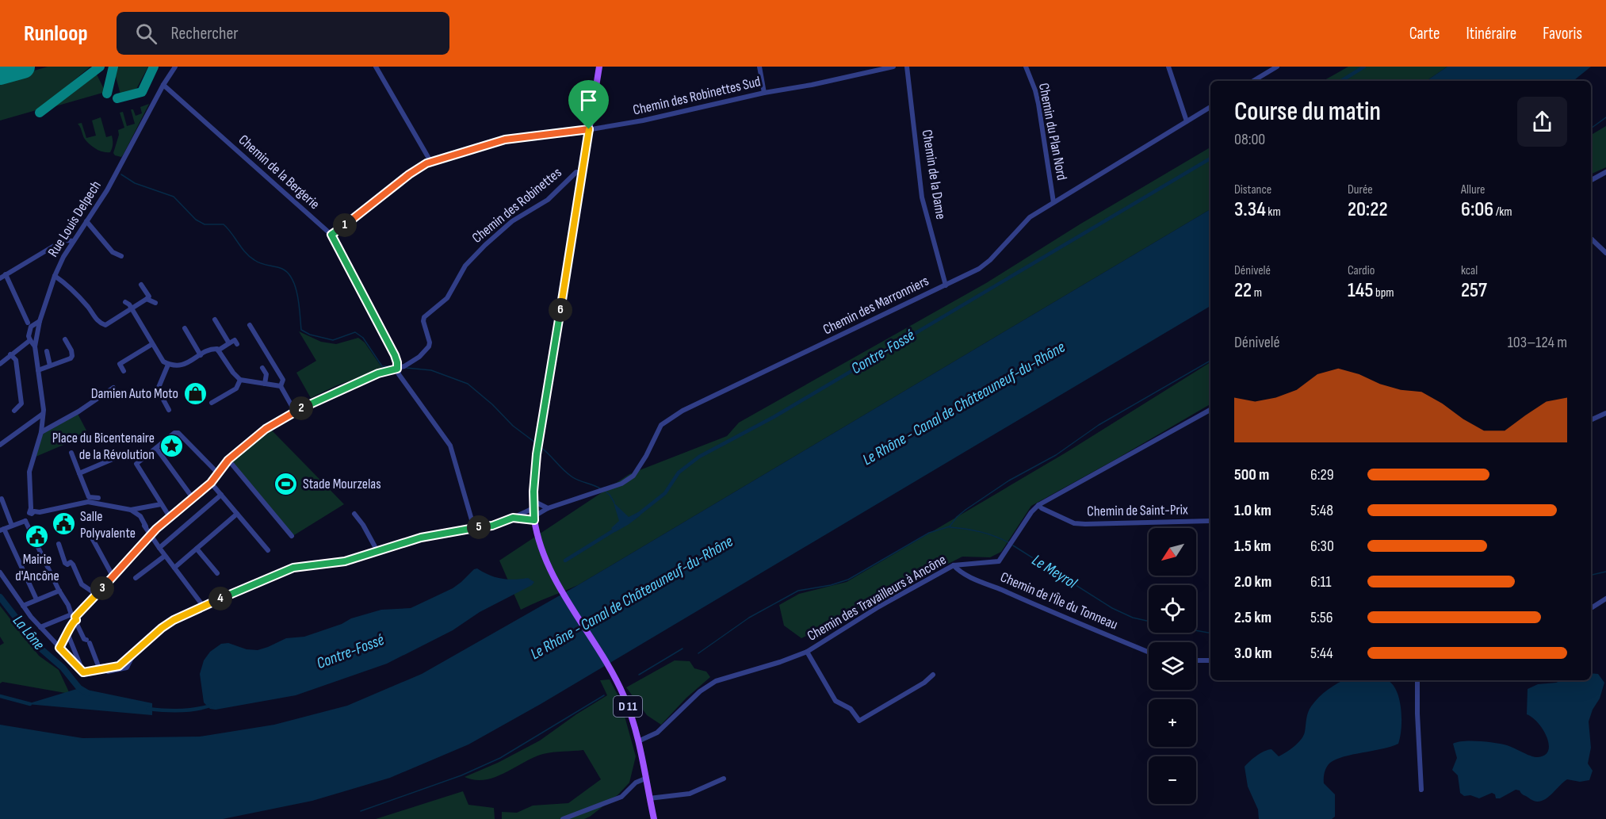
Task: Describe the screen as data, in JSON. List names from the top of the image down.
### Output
{
  "streets": {
    "main road": ["D 11"],
    "street": [
      "Chemin des Robinettes Sud",
      "Chemin du Plan Nord",
      "Chemin de la Bergerie",
      "Chemin de la Dame",
      "Chemin des Robinettes",
      "Rue Louis Delpech",
      "Chemin des Marronniers",
      "Chemin de Saint-Prix",
      "Chemin des Travailleurs à Ancône",
      "Chemin de l'Île du Tonneau"
    ]
  },
  "crossings": [
    ["Chemin des Robinettes Sud", "Chemin de la Bergerie"],
    ["Chemin des Robinettes Sud", "D 11"],
    ["Chemin du Plan Nord", "Chemin des Marronniers"],
    ["Chemin de la Bergerie", "Chemin des Robinettes"],
    ["Chemin de la Bergerie", "Rue Louis Delpech"],
    ["Chemin de la Dame", "Chemin des Marronniers"],
    ["Chemin des Robinettes", "D 11"],
    ["Chemin des Marronniers", "D 11"],
    ["Chemin de Saint-Prix", "Chemin des Travailleurs à Ancône"],
    ["Chemin des Travailleurs à Ancône", "Chemin de l'Île du Tonneau"],
    ["Chemin des Travailleurs à Ancône", "D 11"]
  ],
  "water": [
    "Contre-Fossé",
    "Le Rhône - Canal de Châteauneuf-du-Rhône",
    "Le Meyrol",
    "La Lône"
  ],
  "places": {
    "shop": ["Damien Auto Moto"],
    "place": ["Place du Bicentenaire de la Révolution"],
    "sports": ["Stade Mourzelas"],
    "public building": ["Salle Polyvalente", "Mairie d'Ancône"]
  },
  "north": "bottom left",
  "page": {
    "header": "Runloop",
    "search": "Rechercher",
    "nav": ["Carte", "Itinéraire", "Favoris"],
    "heading": ["Course du matin", "08:00"],
    "stats": [
      ["Distance", "3.34 km"],
      ["Durée", "20:22"],
      ["Allure", "6:06 /km"],
      ["Dénivelé", "22 m"],
      ["Cardio", "145 bpm"],
      ["kcal", "257"]
    ],
    "pins": [
      "1",
      "6",
      "2",
      "5",
      "3",
      "4"
    ],
    "chart": ["Dénivelé", "103–124 m"],
    "list": [
      {
        "name": "500 m",
        "note": "6:29"
      },
      {
        "name": "1.0 km",
        "note": "5:48"
      },
      {
        "name": "1.5 km",
        "note": "6:30"
      },
      {
        "name": "2.0 km",
        "note": "6:11"
      },
      {
        "name": "2.5 km",
        "note": "5:56"
      },
      {
        "name": "3.0 km",
        "note": "5:44"
      }
    ],
    "map_buttons": ["+", "−"]
  }
}
